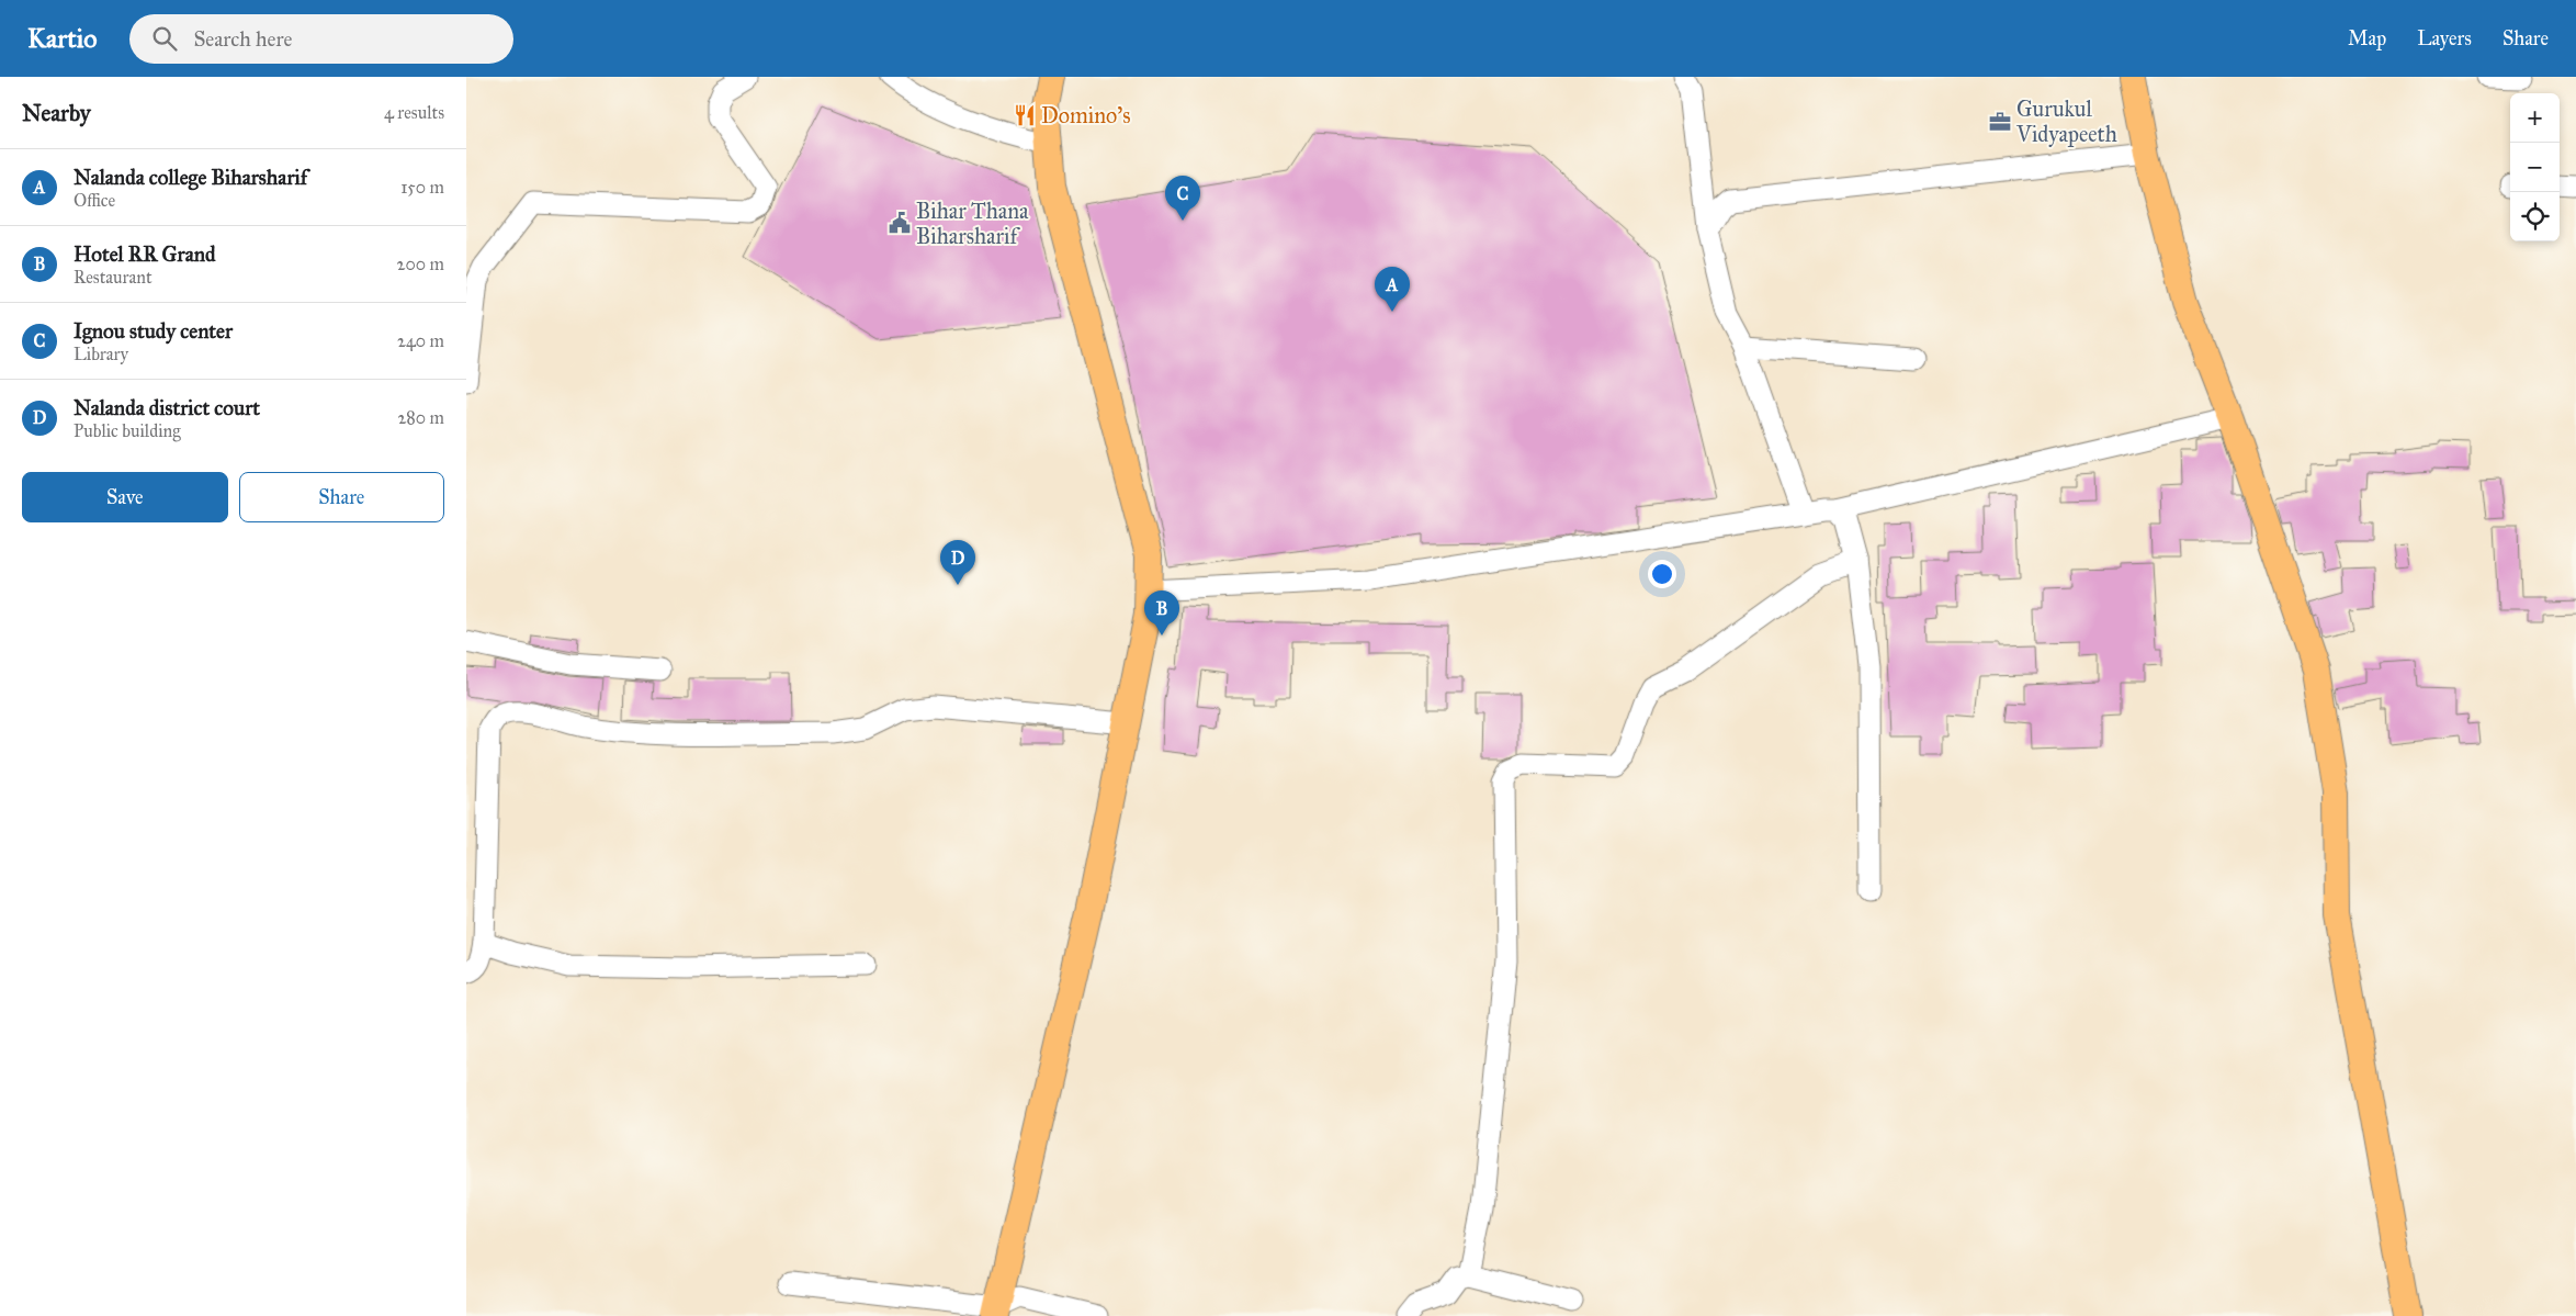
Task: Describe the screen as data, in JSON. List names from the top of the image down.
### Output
{
  "places": {
    "restaurant": ["Domino's"],
    "office": ["Gurukul Vidyapeeth"],
    "public building": ["Bihar Thana Biharsharif"]
  },
  "page": {
    "header": "Kartio",
    "search": "Search here",
    "nav": ["Map", "Layers", "Share"],
    "heading": ["Nearby", "4 results"],
    "map_buttons": ["+", "−"],
    "list": [
      {
        "mark": "A",
        "name": "Nalanda college Biharsharif",
        "note": "Office",
        "value": "150 m"
      },
      {
        "mark": "B",
        "name": "Hotel RR Grand",
        "note": "Restaurant",
        "value": "200 m"
      },
      {
        "mark": "C",
        "name": "Ignou study center",
        "note": "Library",
        "value": "240 m"
      },
      {
        "mark": "D",
        "name": "Nalanda district court",
        "note": "Public building",
        "value": "280 m"
      }
    ],
    "pins": [
      "C",
      "A",
      "D",
      "B"
    ],
    "buttons": ["Save", "Share"]
  }
}
